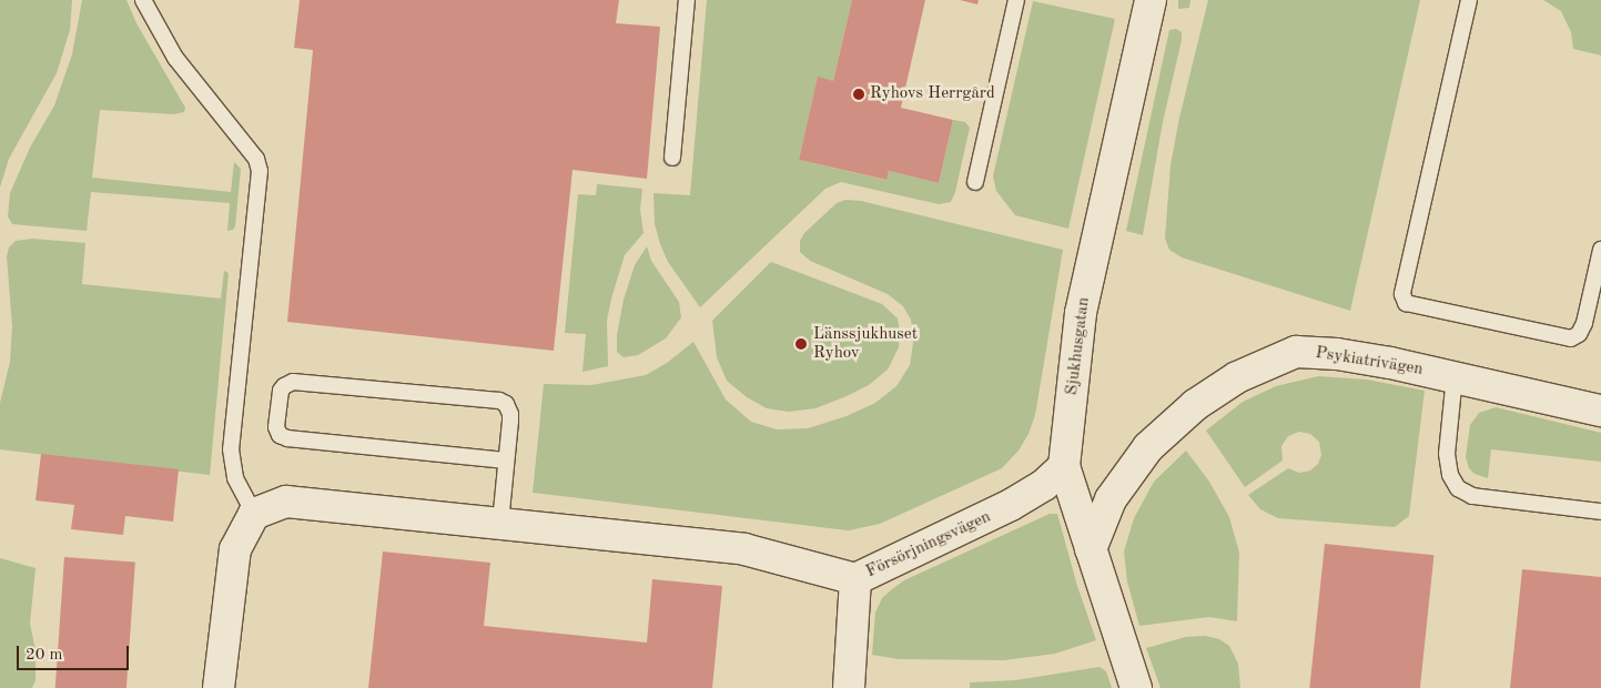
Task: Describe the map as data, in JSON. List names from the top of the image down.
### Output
{
  "streets": {
    "street": ["Sjukhusgatan", "Psykiatrivägen", "Försörjningsvägen"]
  },
  "crossings": [
    ["Sjukhusgatan", "Psykiatrivägen"],
    ["Sjukhusgatan", "Försörjningsvägen"]
  ],
  "places": ["Ryhovs Herrgård", "Länssjukhuset Ryhov"],
  "scale_bar": "20 m"
}
